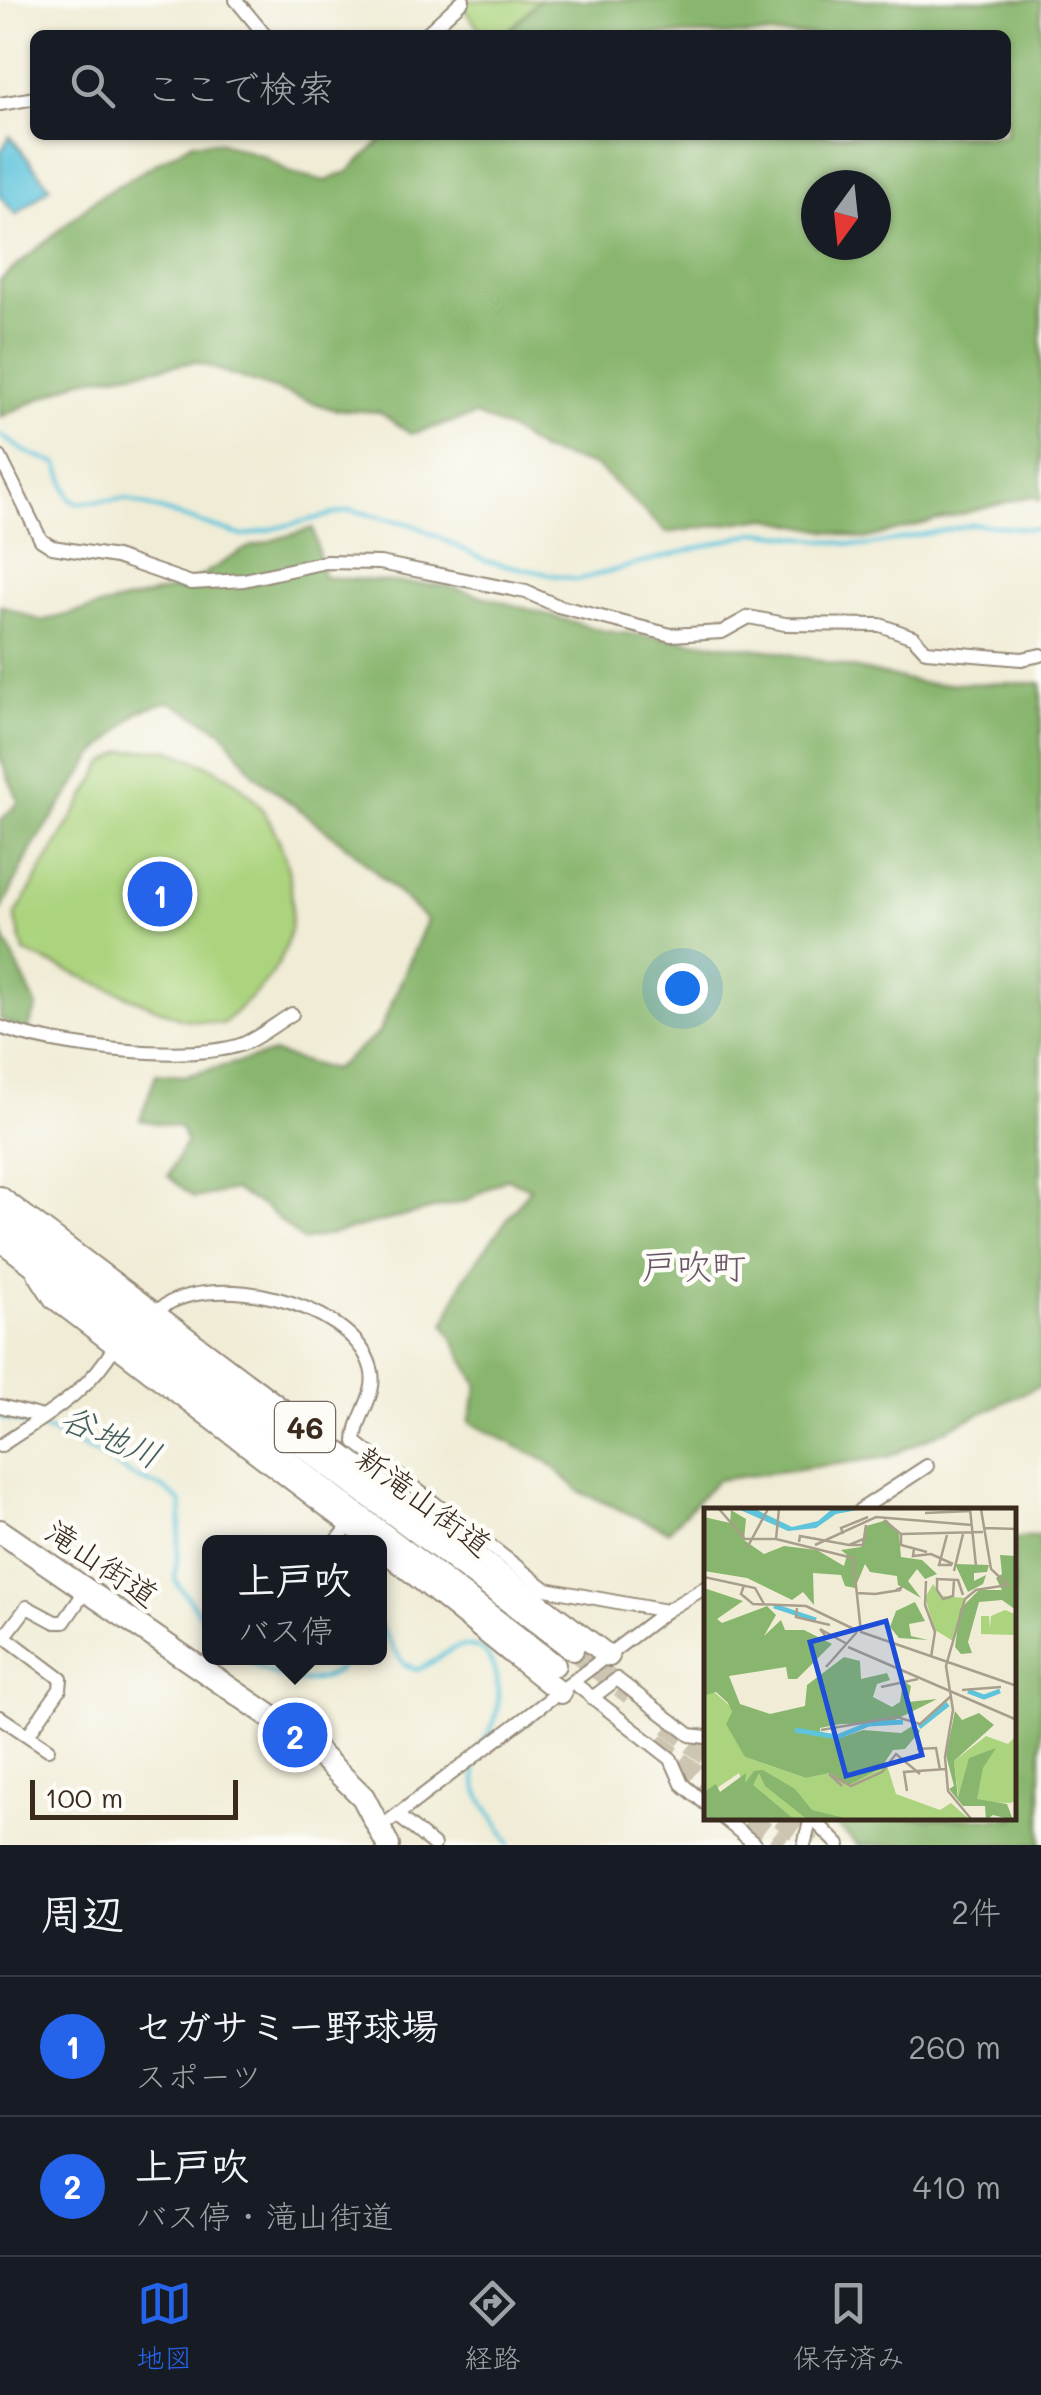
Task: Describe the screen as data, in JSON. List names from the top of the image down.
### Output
{
  "streets": {
    "highway": ["滝山街道"],
    "main road": ["46", "新滝山街道"]
  },
  "crossings": [
    ["46", "新滝山街道"]
  ],
  "districts": ["戸吹町"],
  "water": ["谷地川"],
  "scale_bar": "100 m",
  "north": "bottom",
  "page": {
    "search": "ここで検索",
    "pins": ["1", "2"],
    "popup": ["上戸吹", "バス停"],
    "scale": "100 m",
    "heading": ["周辺", "2件"],
    "list": [
      {
        "mark": "1",
        "name": "セガサミー野球場",
        "note": "スポーツ",
        "value": "260 m"
      },
      {
        "mark": "2",
        "name": "上戸吹",
        "note": "バス停 · 滝山街道",
        "value": "410 m"
      }
    ],
    "nav": ["地図", "経路", "保存済み"]
  }
}
